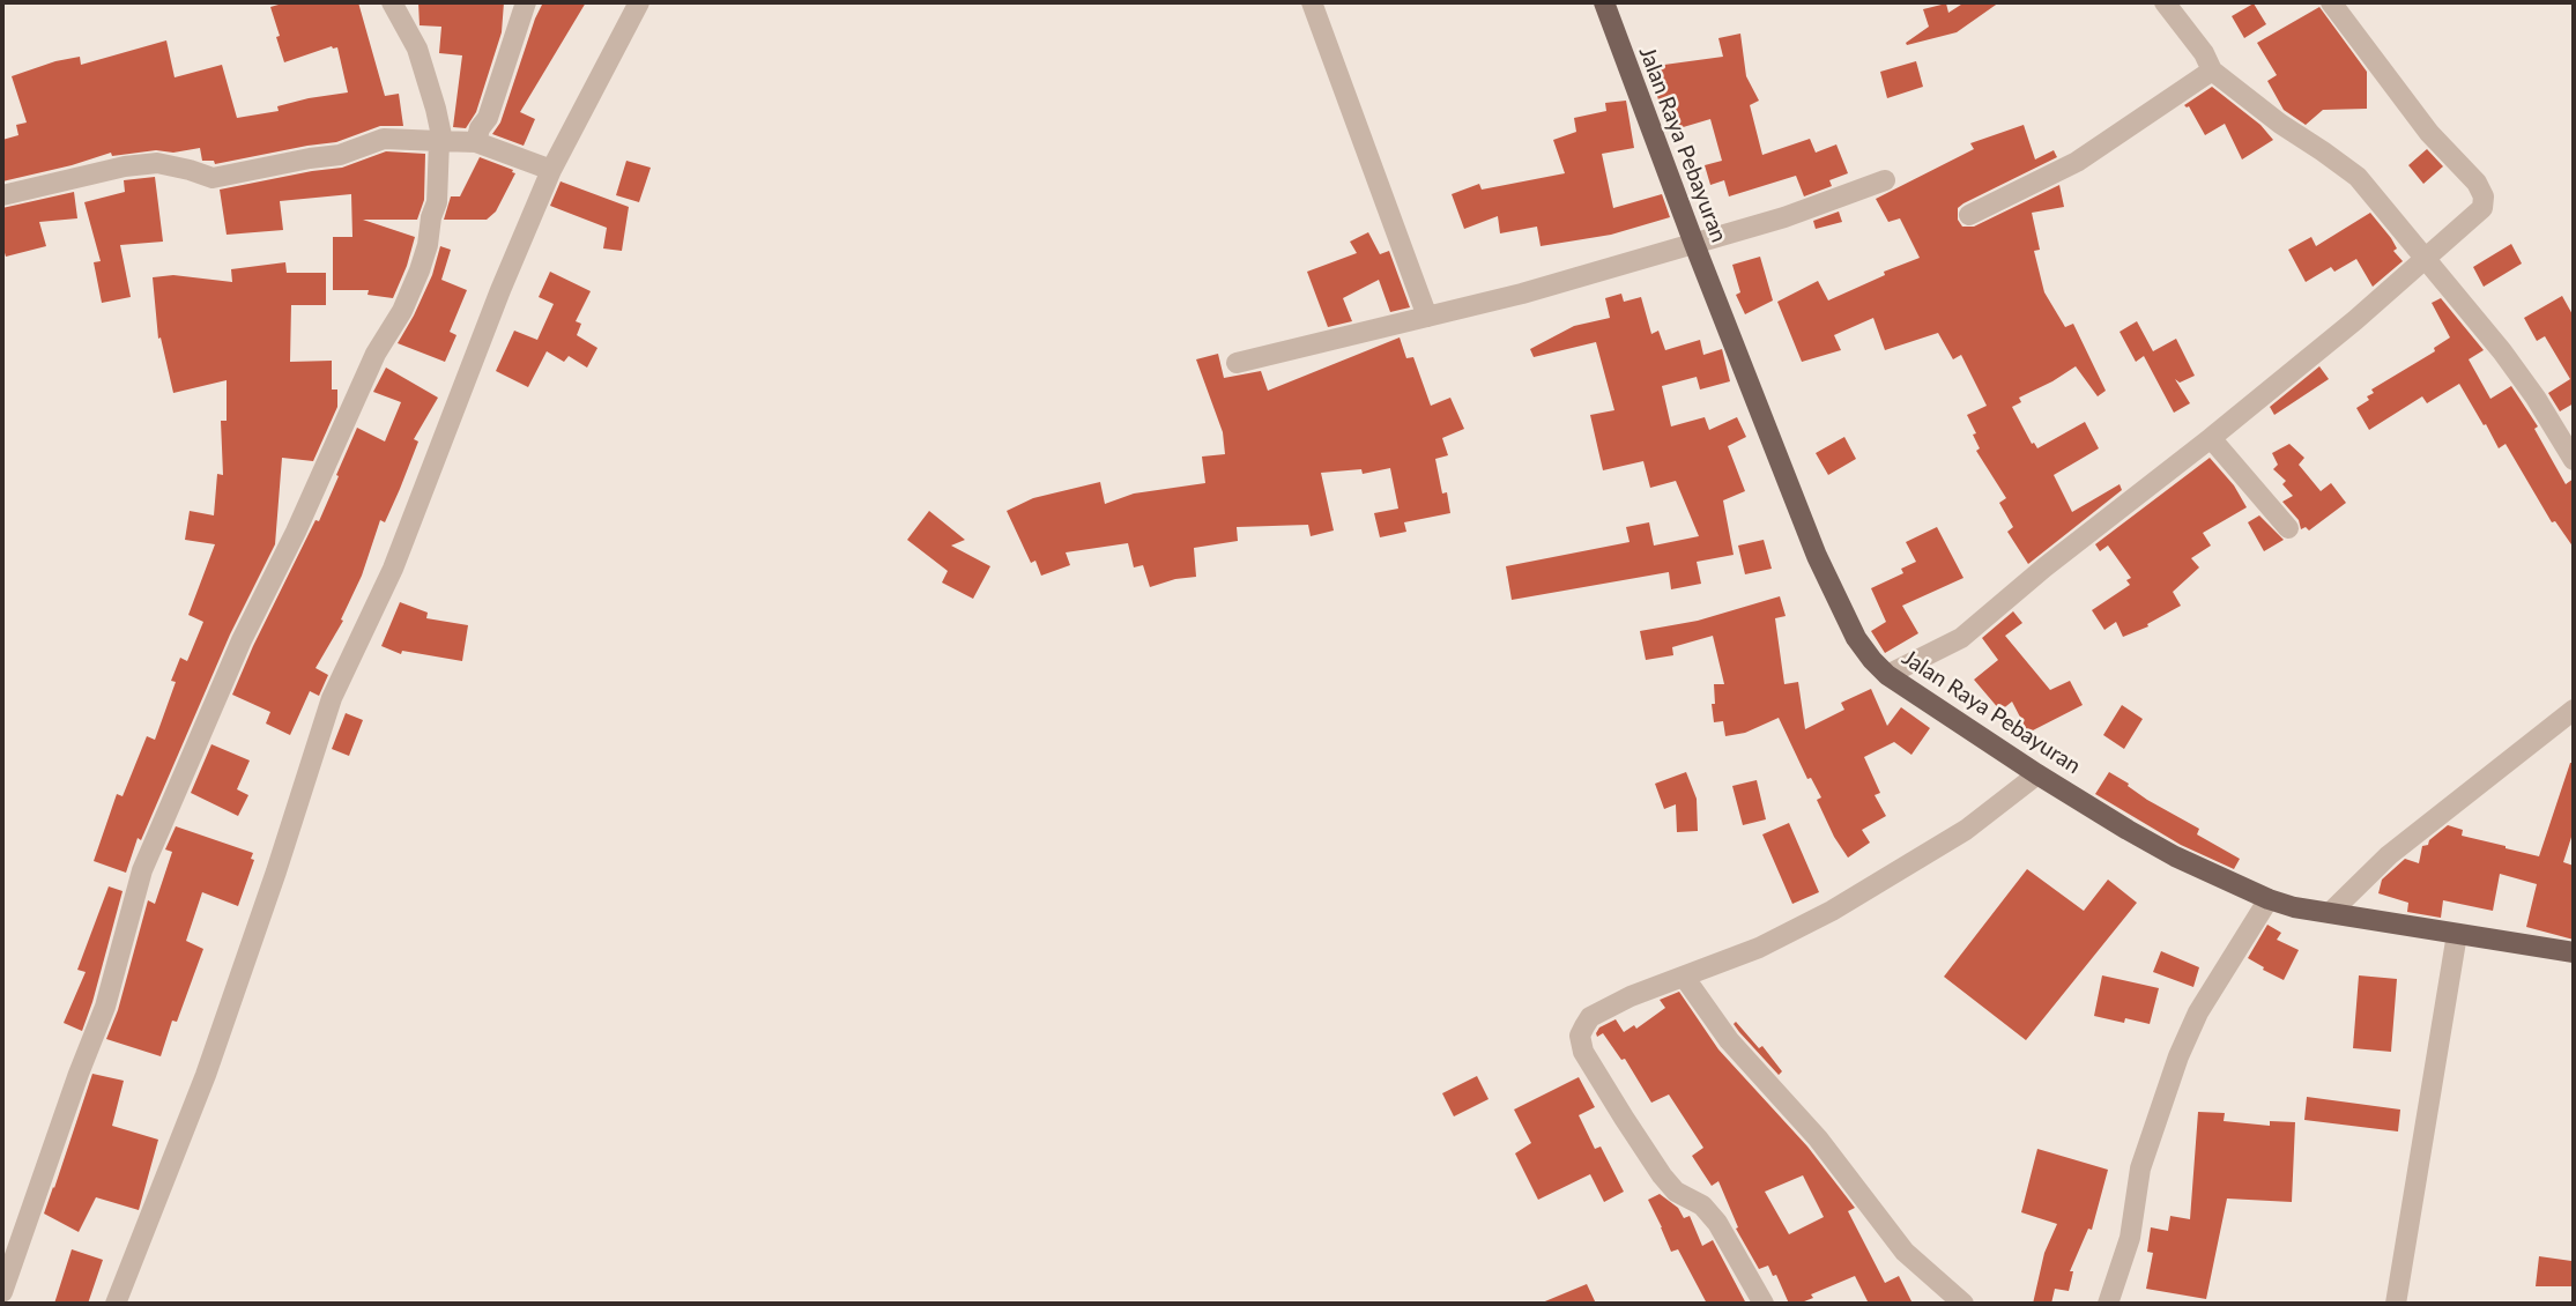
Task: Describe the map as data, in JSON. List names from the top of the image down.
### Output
{
  "streets": {
    "main road": ["Jalan Raya Pebayuran"]
  }
}
